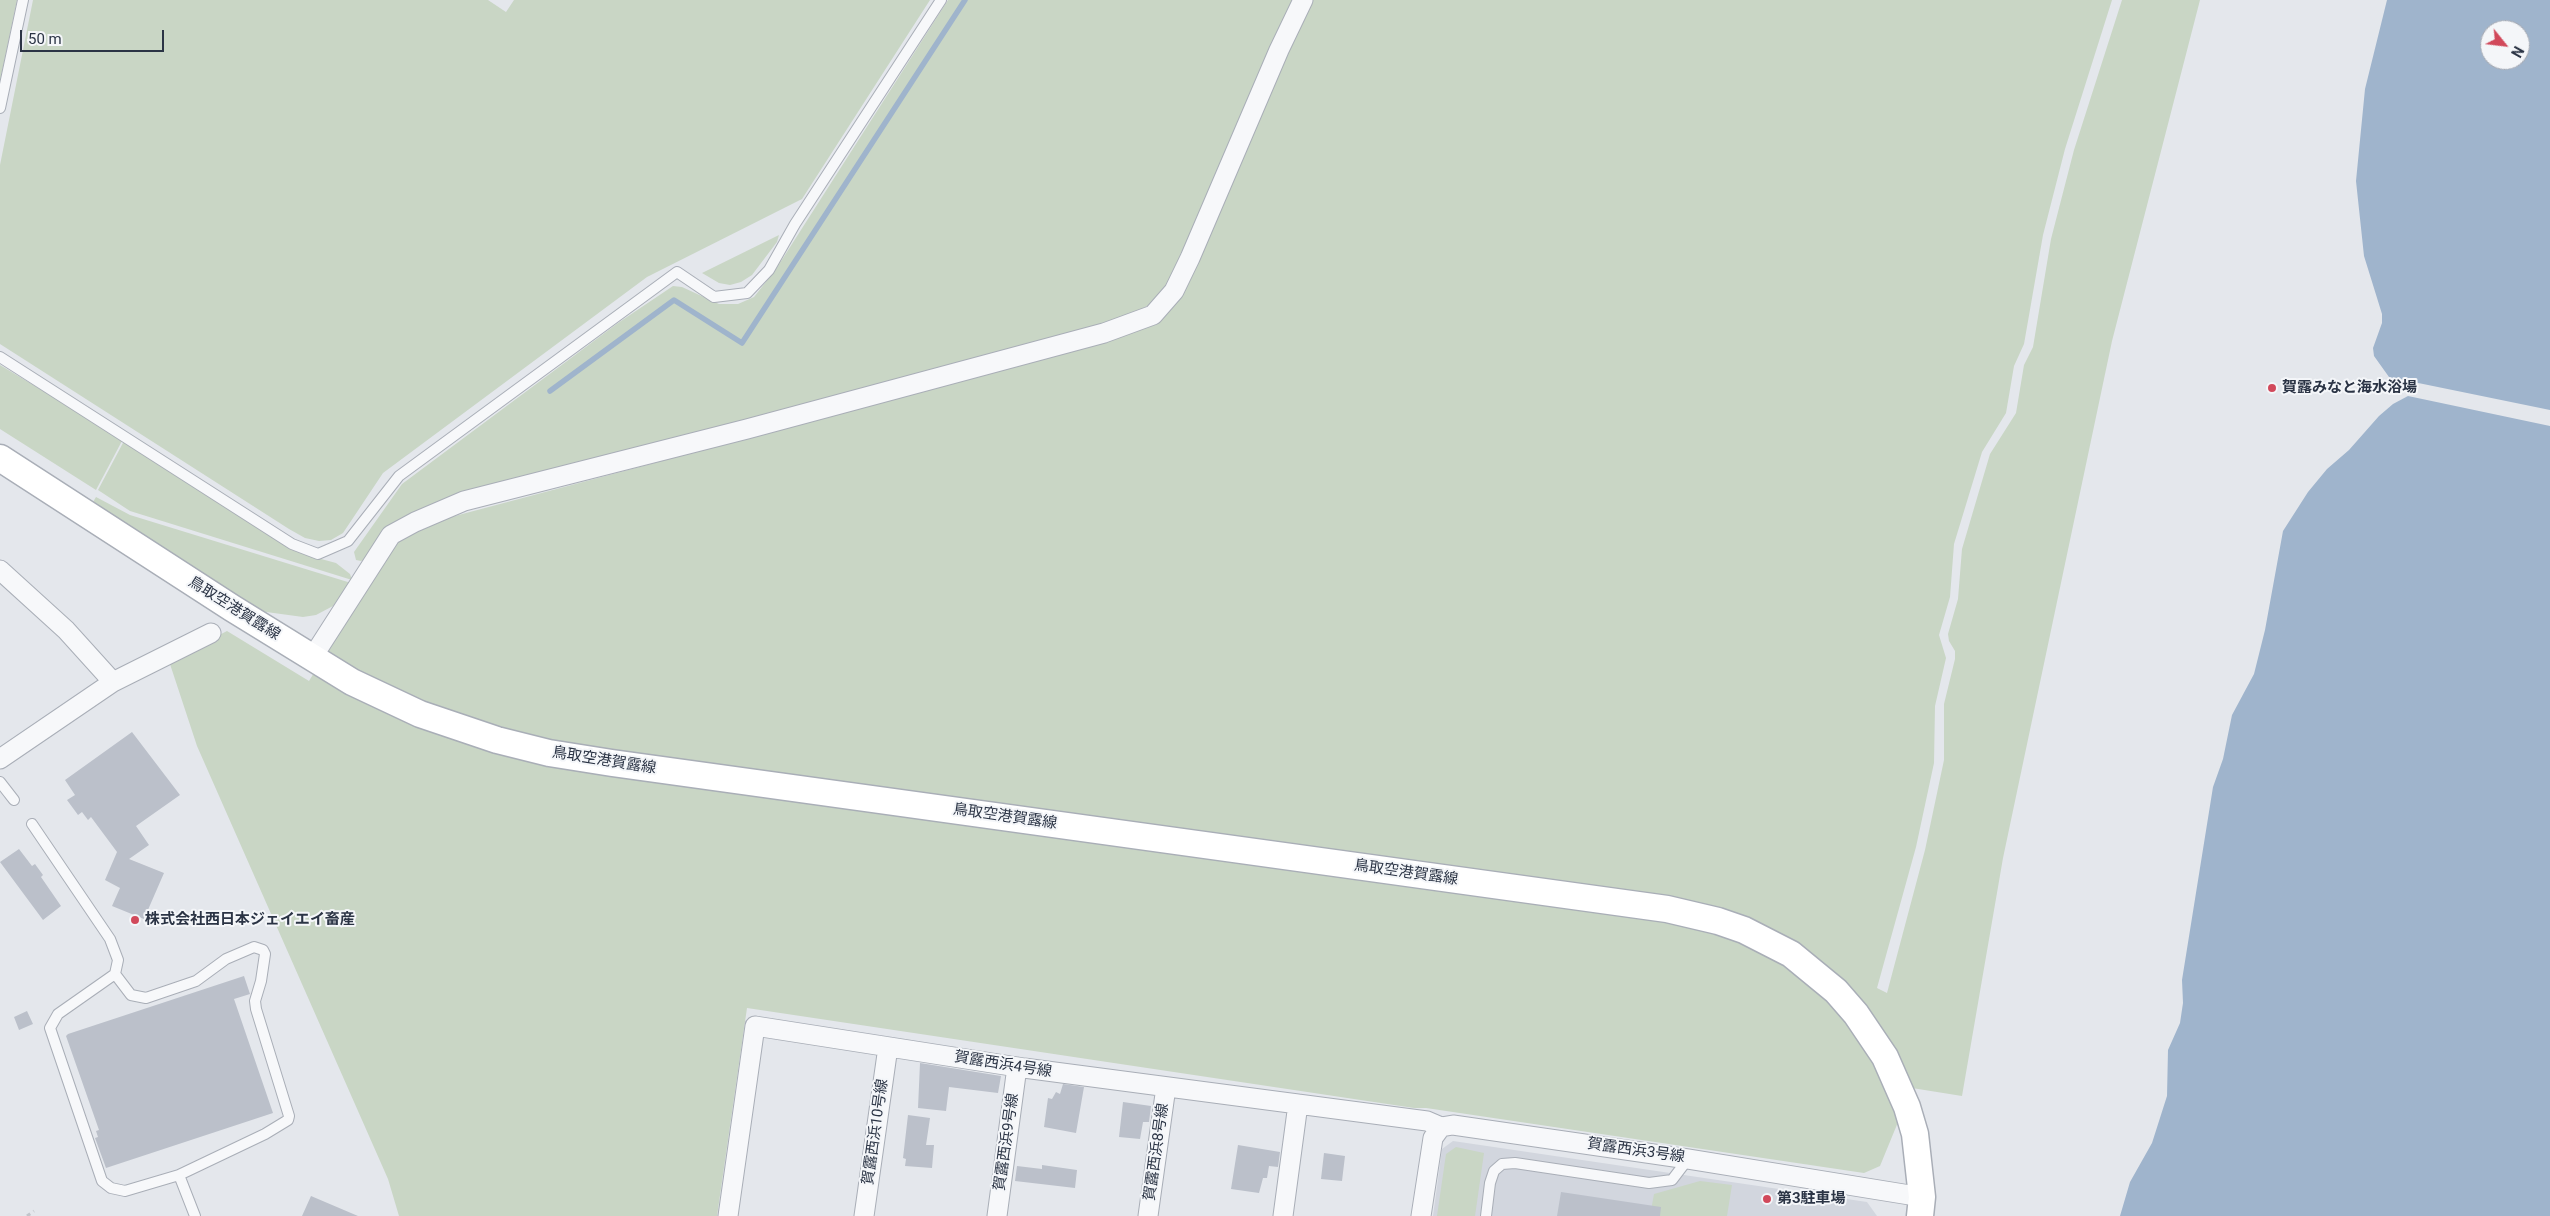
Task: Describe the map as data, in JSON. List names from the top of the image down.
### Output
{
  "streets": {
    "main road": ["鳥取空港賀露線"],
    "street": [
      "賀露西浜4号線",
      "賀露西浜10号線",
      "賀露西浜9号線",
      "賀露西浜3号線",
      "賀露西浜8号線"
    ]
  },
  "crossings": [
    ["鳥取空港賀露線", "賀露西浜3号線"],
    ["賀露西浜4号線", "賀露西浜10号線"],
    ["賀露西浜4号線", "賀露西浜9号線"],
    ["賀露西浜4号線", "賀露西浜3号線"],
    ["賀露西浜4号線", "賀露西浜8号線"]
  ],
  "places": ["賀露みなと海水浴場", "株式会社西日本ジェイエイ畜産", "第3駐車場"],
  "scale_bar": "50 m",
  "north": "bottom right"
}
